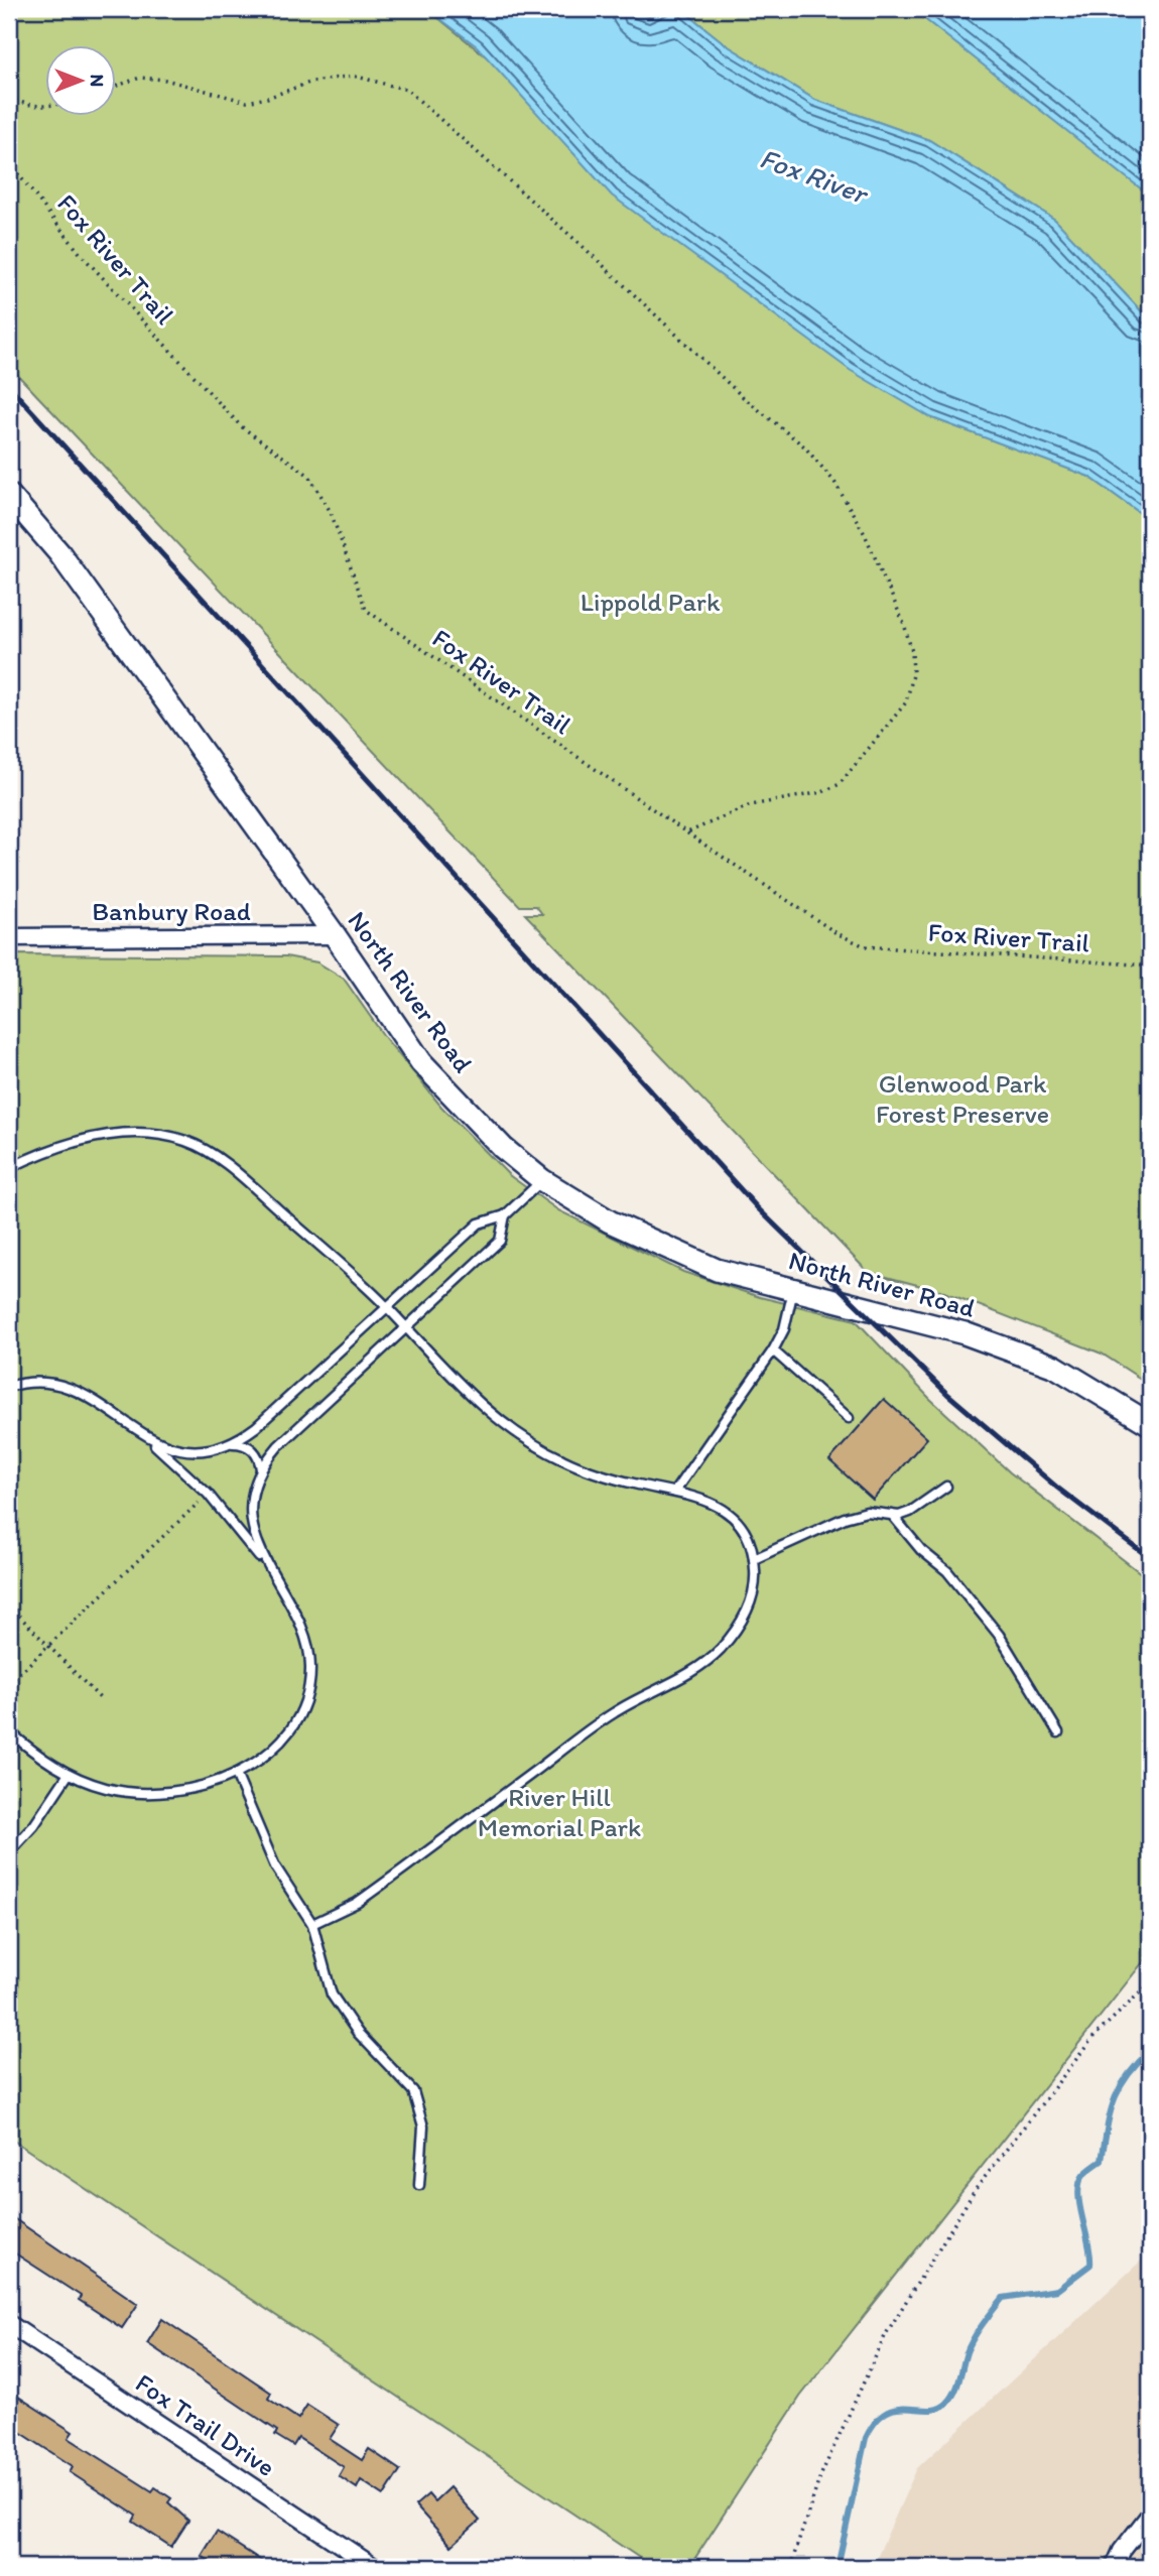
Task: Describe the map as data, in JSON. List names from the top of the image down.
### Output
{
  "streets": {
    "main road": ["North River Road"],
    "street": ["Banbury Road", "Fox Trail Drive"],
    "path": ["Fox River Trail"]
  },
  "crossings": [
    ["Banbury Road", "North River Road"]
  ],
  "water": ["Fox River"],
  "parks": ["Lippold Park", "Glenwood Park Forest Preserve", "River Hill Memorial Park"],
  "north": "right"
}
